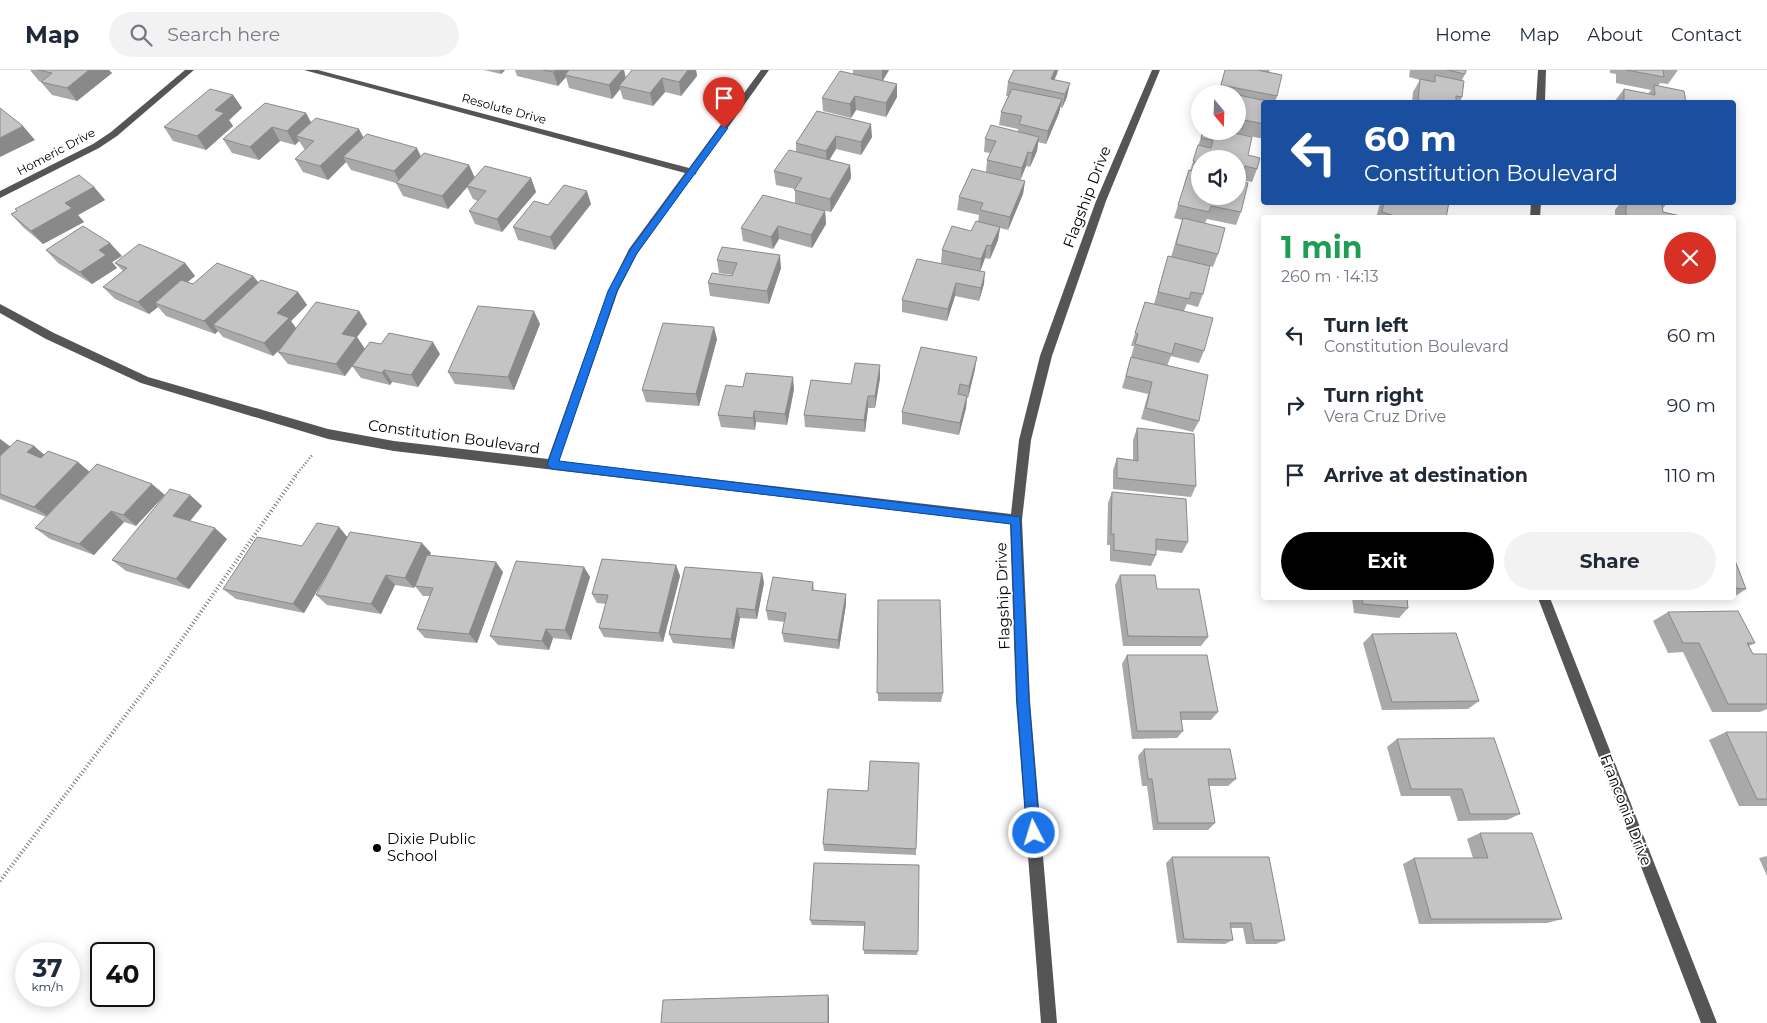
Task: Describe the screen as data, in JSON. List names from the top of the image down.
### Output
{
  "streets": {
    "street": [
      "Resolute Drive",
      "Homeric Drive",
      "Flagship Drive",
      "Constitution Boulevard",
      "Franconia Drive"
    ]
  },
  "crossings": [
    ["Flagship Drive", "Constitution Boulevard"]
  ],
  "places": ["Dixie Public School"],
  "north": "bottom",
  "page": {
    "header": "Map",
    "search": "Search here",
    "nav": [
      "Home",
      "Map",
      "About",
      "Contact"
    ],
    "turn": ["60 m", "Constitution Boulevard"],
    "heading": ["1 min", "260 m · 14:13"],
    "list": [
      {
        "name": "Turn left",
        "note": "Constitution Boulevard",
        "value": "60 m"
      },
      {
        "name": "Turn right",
        "note": "Vera Cruz Drive",
        "value": "90 m"
      },
      {
        "name": "Arrive at destination",
        "value": "110 m"
      }
    ],
    "buttons": ["Exit", "Share"],
    "speed": "37 km/h",
    "limit": "40"
  }
}
